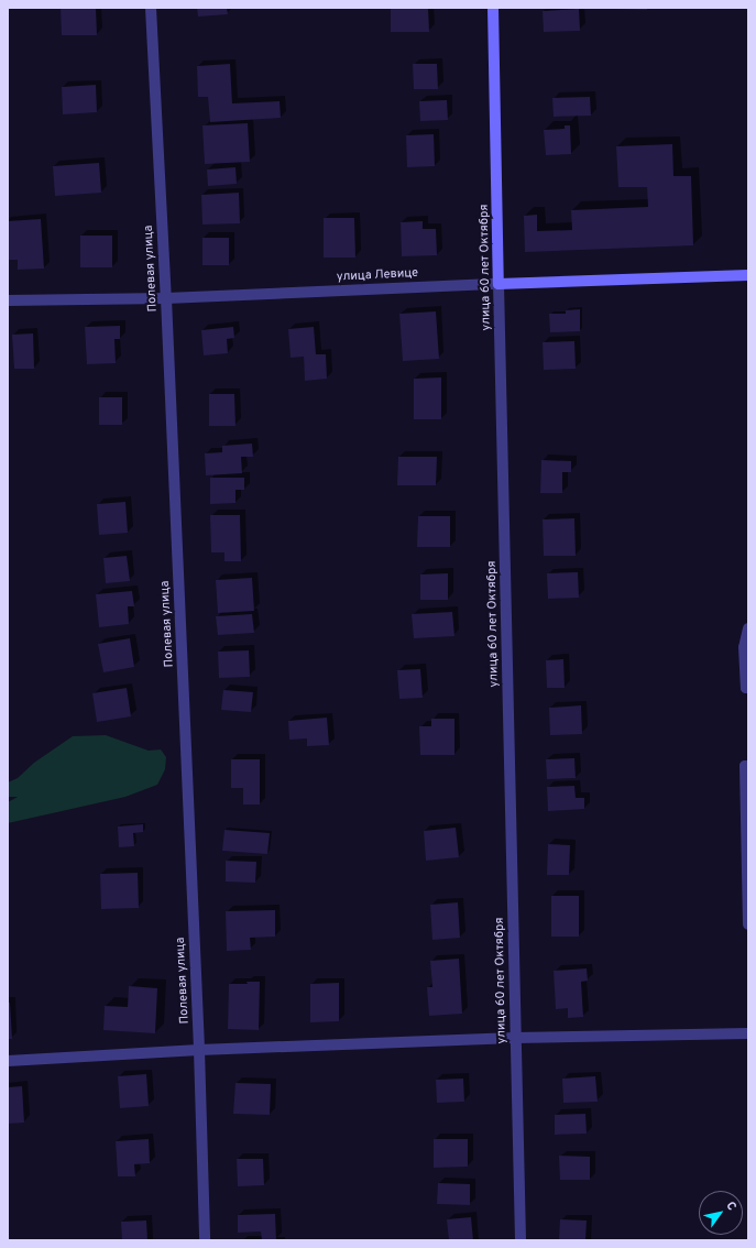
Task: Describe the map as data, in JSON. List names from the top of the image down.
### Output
{
  "streets": {
    "street": ["улица 60 лет Октября", "Полевая улица", "улица Левице"]
  },
  "crossings": [
    ["улица 60 лет Октября", "улица Левице"],
    ["Полевая улица", "улица Левице"]
  ],
  "north": "top right"
}
